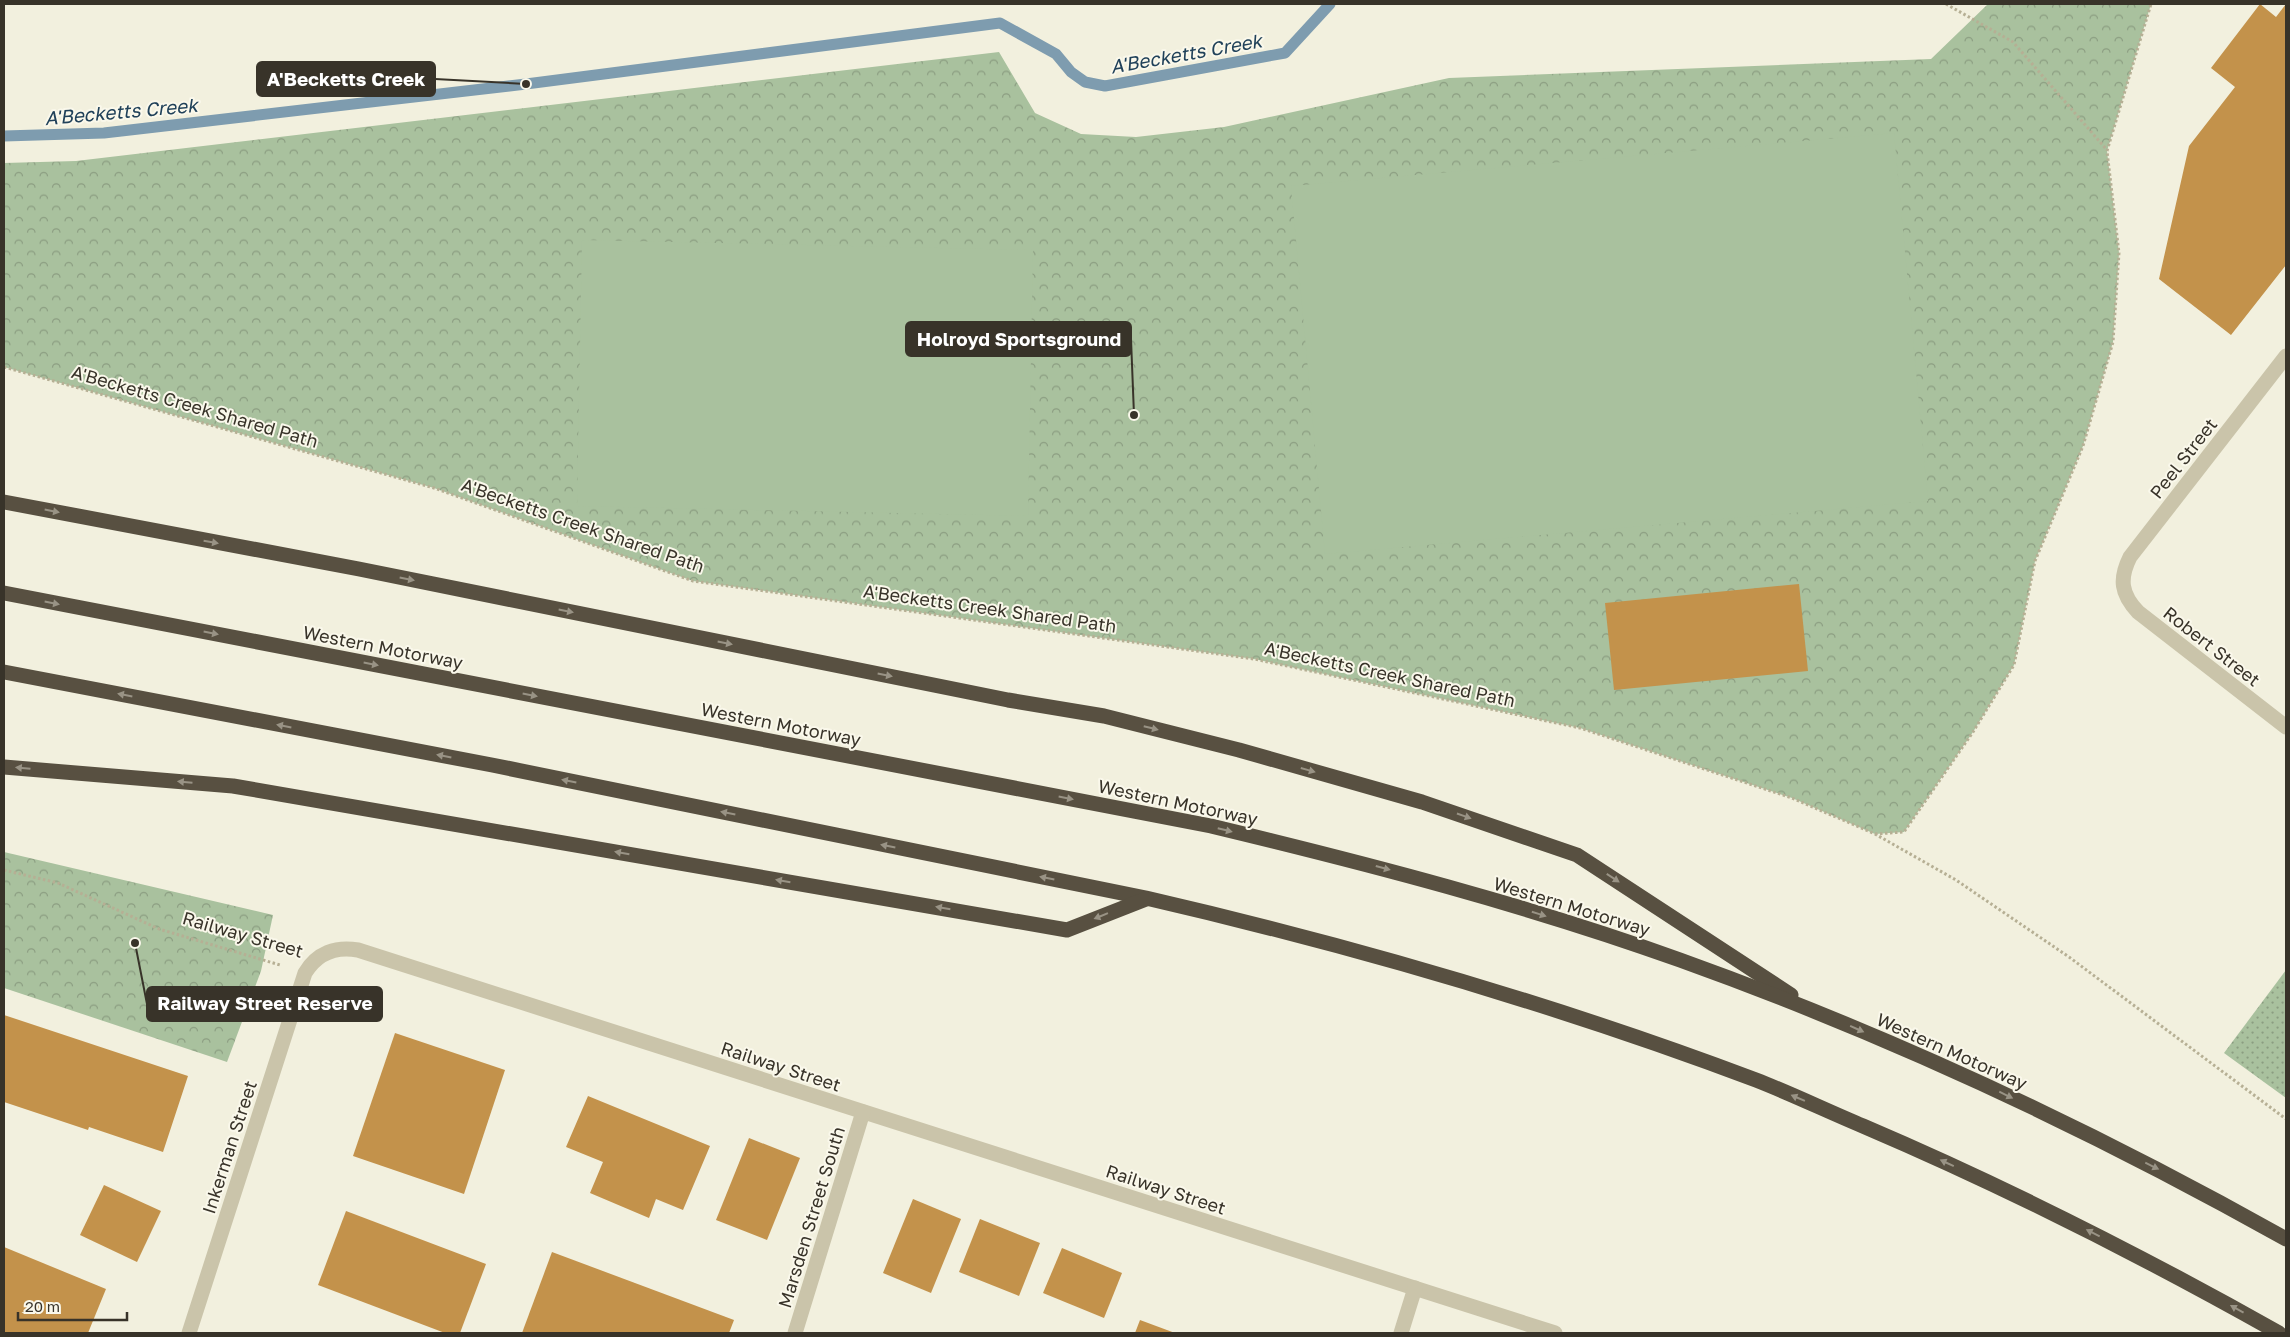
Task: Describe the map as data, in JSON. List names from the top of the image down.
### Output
{
  "streets": {
    "highway": ["Western Motorway"],
    "street": [
      "Peel Street",
      "Robert Street",
      "Railway Street",
      "Inkerman Street",
      "Marsden Street South"
    ],
    "path": ["A'Becketts Creek Shared Path"]
  },
  "crossings": [
    ["Peel Street", "Robert Street"],
    ["Railway Street", "Inkerman Street"],
    ["Railway Street", "Marsden Street South"]
  ],
  "water": ["A'Becketts Creek"],
  "places": ["A'Becketts Creek", "Holroyd Sportsground", "Railway Street Reserve"],
  "scale_bar": "20 m"
}
